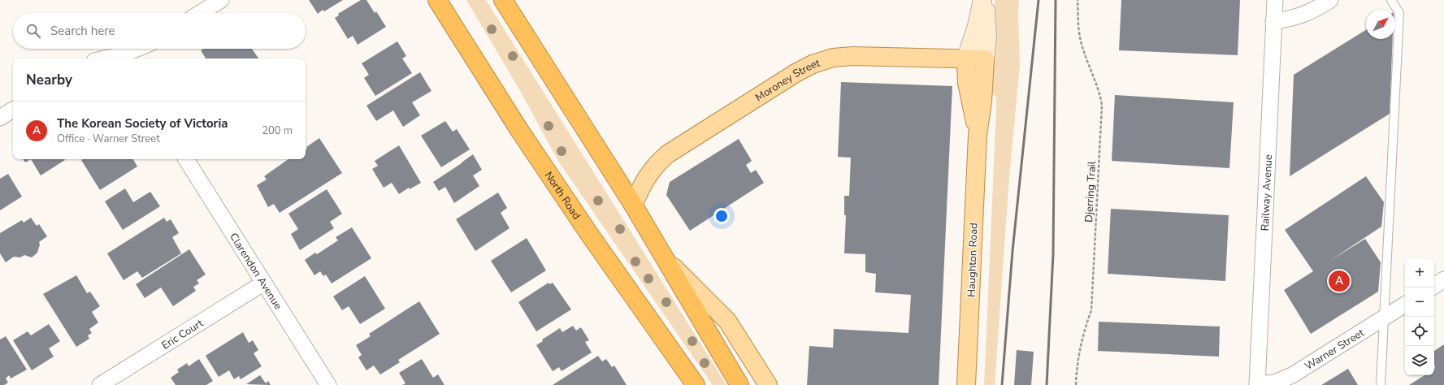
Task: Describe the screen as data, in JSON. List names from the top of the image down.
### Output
{
  "streets": {
    "highway": ["North Road"],
    "main road": ["Moroney Street", "Haughton Road"],
    "street": [
      "Railway Avenue",
      "Clarendon Avenue",
      "Eric Court",
      "Warner Street"
    ],
    "path": ["Djerring Trail"]
  },
  "crossings": [
    ["Moroney Street", "Haughton Road"],
    ["Railway Avenue", "Warner Street"],
    ["Clarendon Avenue", "Eric Court"]
  ],
  "north": "top right",
  "page": {
    "search": "Search here",
    "heading": "Nearby",
    "list": [
      {
        "mark": "A",
        "name": "The Korean Society of Victoria",
        "note": "Office · Warner Street",
        "value": "200 m"
      }
    ],
    "map_buttons": ["+", "−"],
    "pins": "A"
  }
}
